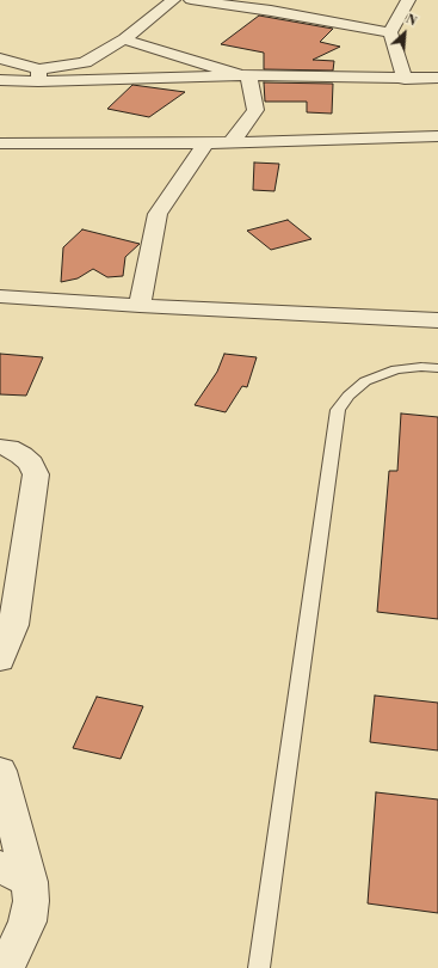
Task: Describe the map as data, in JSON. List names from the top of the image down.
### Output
{
  "north": "top right"
}
